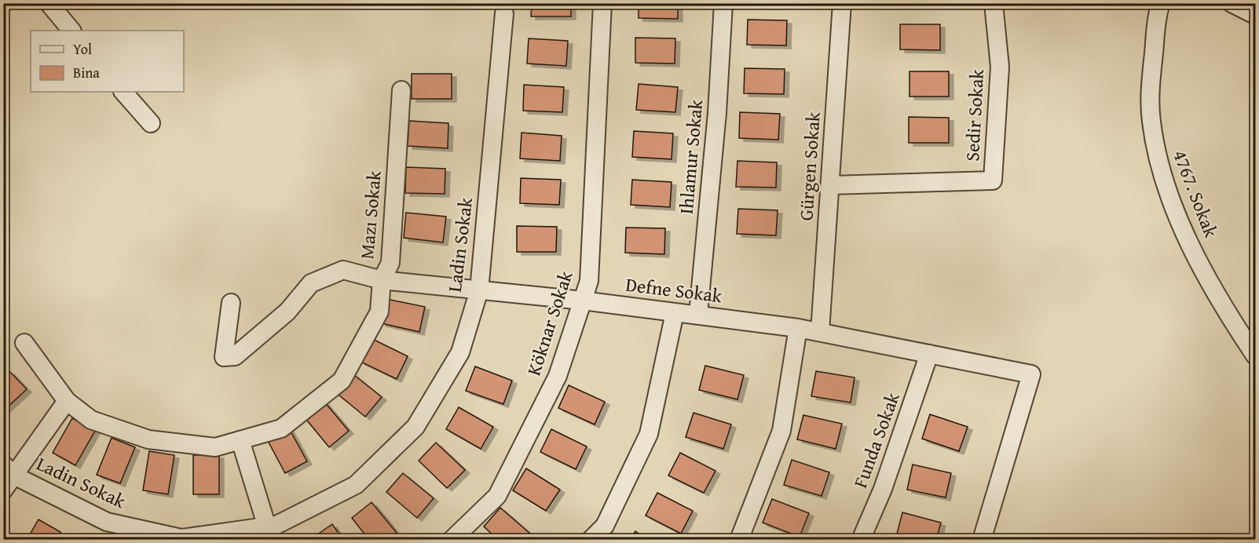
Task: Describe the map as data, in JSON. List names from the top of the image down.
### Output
{
  "streets": {
    "street": [
      "Sedir Sokak",
      "Ihlamur Sokak",
      "Gürgen Sokak",
      "4767. Sokak",
      "Mazı Sokak",
      "Ladin Sokak",
      "Defne Sokak",
      "Köknar Sokak",
      "Funda Sokak"
    ]
  },
  "crossings": [
    ["Sedir Sokak", "Gürgen Sokak"],
    ["Ihlamur Sokak", "Defne Sokak"],
    ["Gürgen Sokak", "Defne Sokak"],
    ["Mazı Sokak", "Defne Sokak"],
    ["Ladin Sokak", "Defne Sokak"],
    ["Defne Sokak", "Köknar Sokak"],
    ["Defne Sokak", "Funda Sokak"]
  ],
  "legend": ["Yol", "Bina"]
}
